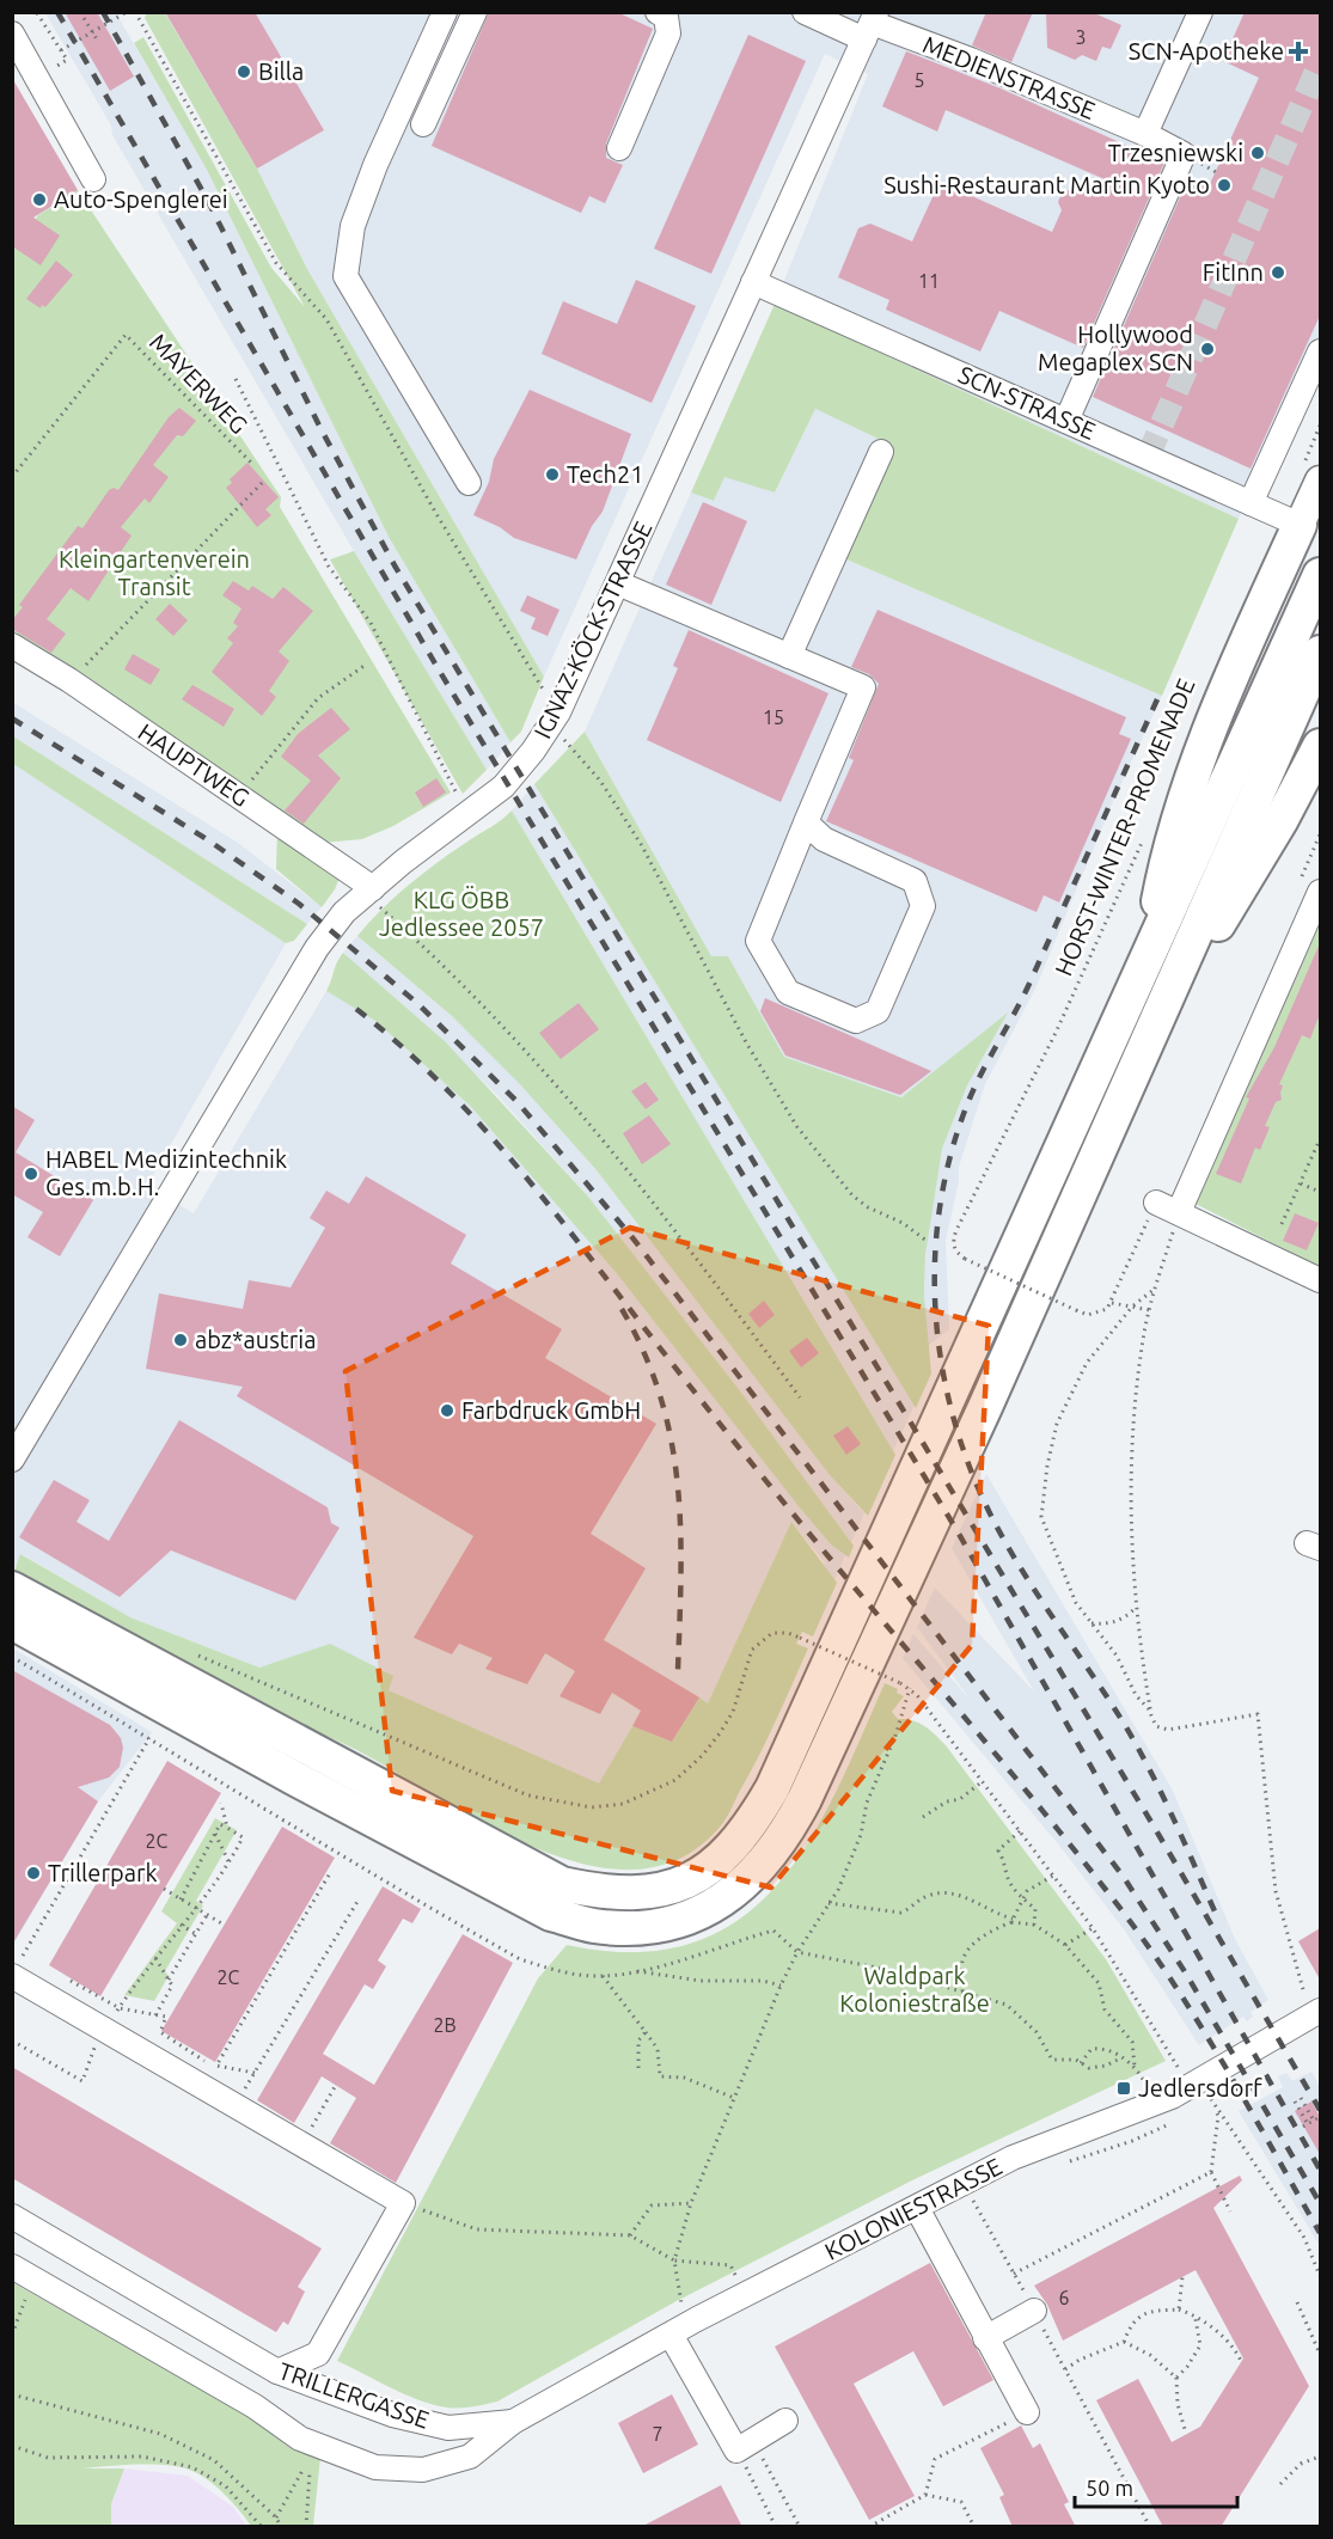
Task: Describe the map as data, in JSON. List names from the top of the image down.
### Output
{
  "streets": {
    "street": [
      "MEDIENSTRASSE",
      "SCN-STRASSE",
      "IGNAZ-KÖCK-STRASSE",
      "HAUPTWEG",
      "KOLONIESTRASSE",
      "TRILLERGASSE"
    ],
    "path": ["MAYERWEG", "HORST-WINTER-PROMENADE"]
  },
  "crossings": [
    ["MEDIENSTRASSE", "SCN-STRASSE"],
    ["MEDIENSTRASSE", "IGNAZ-KÖCK-STRASSE"],
    ["SCN-STRASSE", "IGNAZ-KÖCK-STRASSE"],
    ["IGNAZ-KÖCK-STRASSE", "HAUPTWEG"],
    ["KOLONIESTRASSE", "TRILLERGASSE"]
  ],
  "parks": ["Kleingartenverein Transit", "KLG ÖBB Jedlessee 2057", "Waldpark Koloniestraße"],
  "places": {
    "health": ["SCN-Apotheke"],
    "other": [
      "Billa",
      "Trzesniewski",
      "Sushi-Restaurant Martin Kyoto",
      "Auto-Spenglerei",
      "FitInn",
      "Hollywood Megaplex SCN",
      "Tech21",
      "HABEL Medizintechnik Ges.m.b.H.",
      "abz*austria",
      "Farbdruck GmbH",
      "Trillerpark"
    ],
    "transit": ["Jedlersdorf"]
  },
  "house_numbers": [
    "3",
    "5",
    "11",
    "15",
    "2C",
    "2C",
    "2B",
    "6",
    "7"
  ],
  "scale_bar": "50 m"
}
